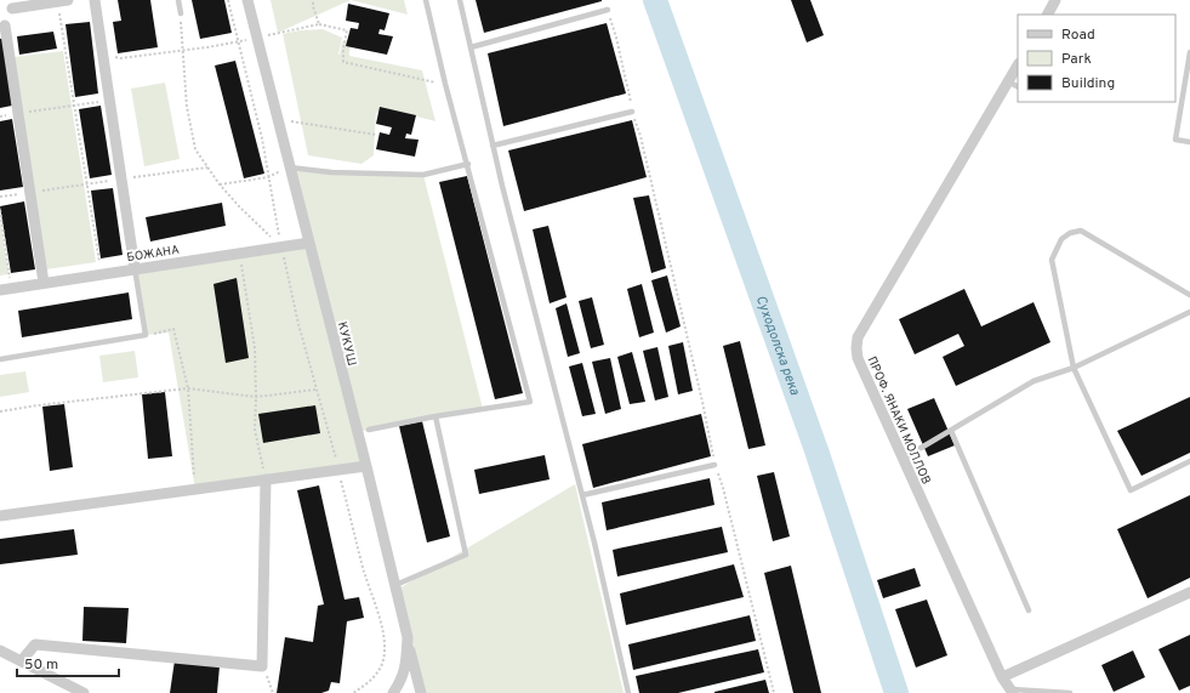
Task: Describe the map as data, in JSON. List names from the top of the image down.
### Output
{
  "streets": {
    "street": ["БОЖАНА", "КУКУШ", "ПРОФ. ЯНАКИ МОЛЛОВ"]
  },
  "crossings": [
    ["БОЖАНА", "КУКУШ"]
  ],
  "water": ["Суходолска река"],
  "legend": ["Road", "Park", "Building"],
  "scale_bar": "50 m"
}
